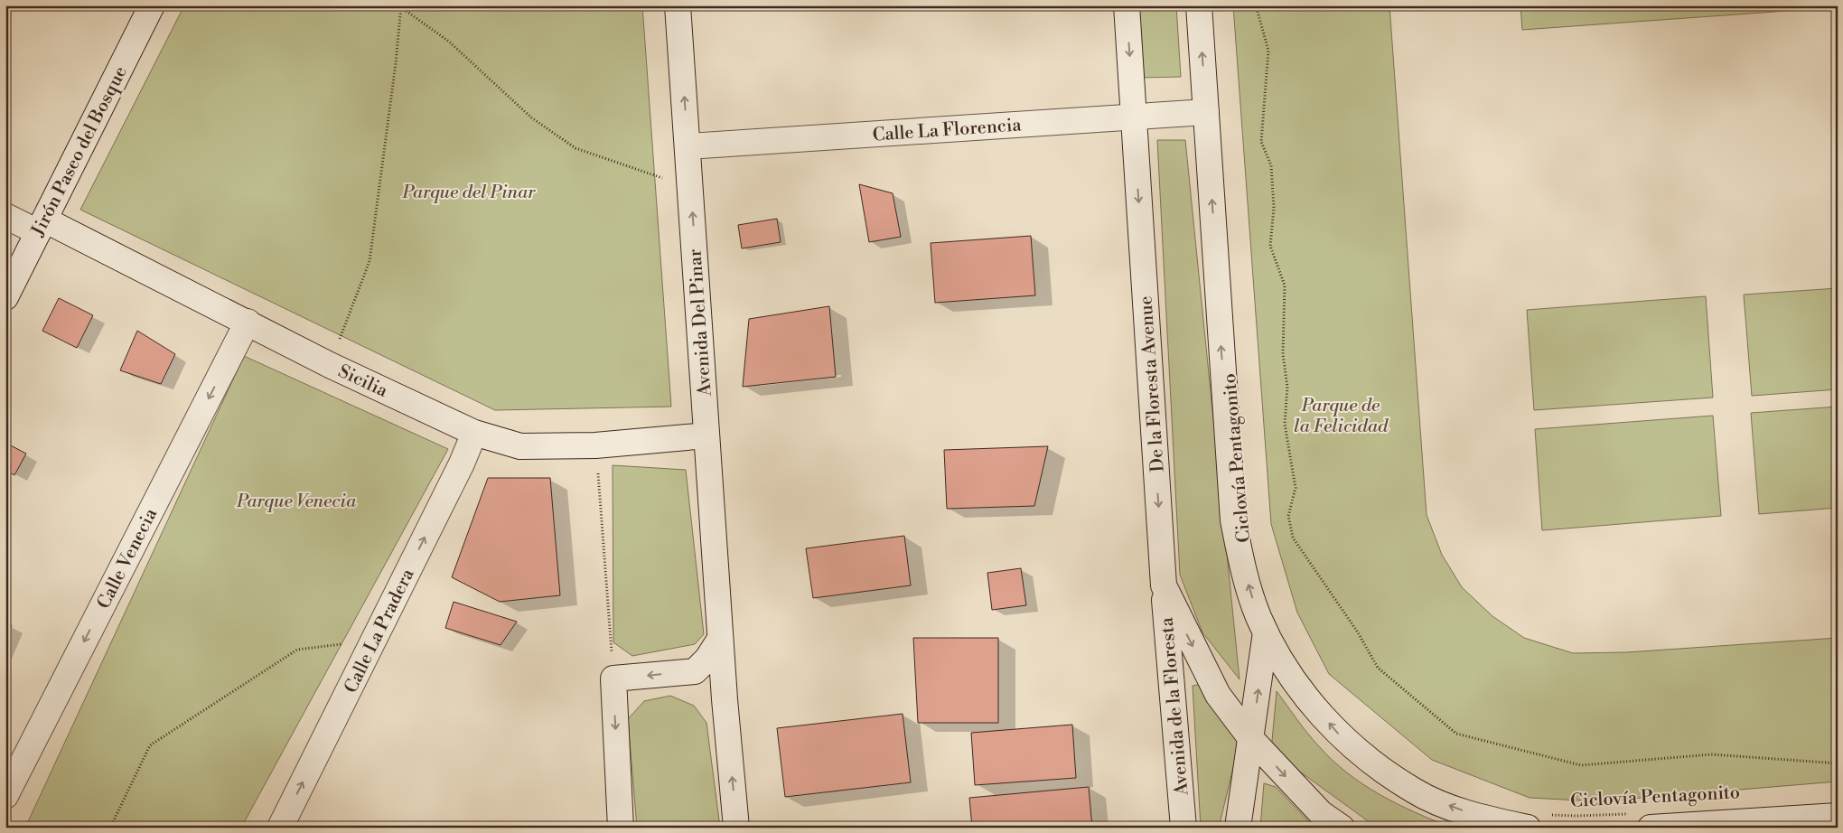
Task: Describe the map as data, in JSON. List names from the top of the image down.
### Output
{
  "streets": {
    "street": [
      "Calle La Florencia",
      "Jirón Paseo del Bosque",
      "Avenida Del Pinar",
      "Sicilia",
      "De la Floresta Avenue",
      "Calle Venecia",
      "Calle La Pradera",
      "Avenida de la Floresta"
    ],
    "path": ["Ciclovía Pentagonito"]
  },
  "crossings": [
    ["Calle La Florencia", "Avenida Del Pinar"],
    ["Calle La Florencia", "De la Floresta Avenue"],
    ["Jirón Paseo del Bosque", "Sicilia"],
    ["Avenida Del Pinar", "Sicilia"],
    ["Sicilia", "Calle Venecia"],
    ["Sicilia", "Calle La Pradera"],
    ["De la Floresta Avenue", "Avenida de la Floresta"]
  ],
  "one_way": ["Avenida Del Pinar", "Calle Venecia", "Calle La Pradera"],
  "parks": ["Parque del Pinar", "Parque de la Felicidad", "Parque Venecia"]
}
